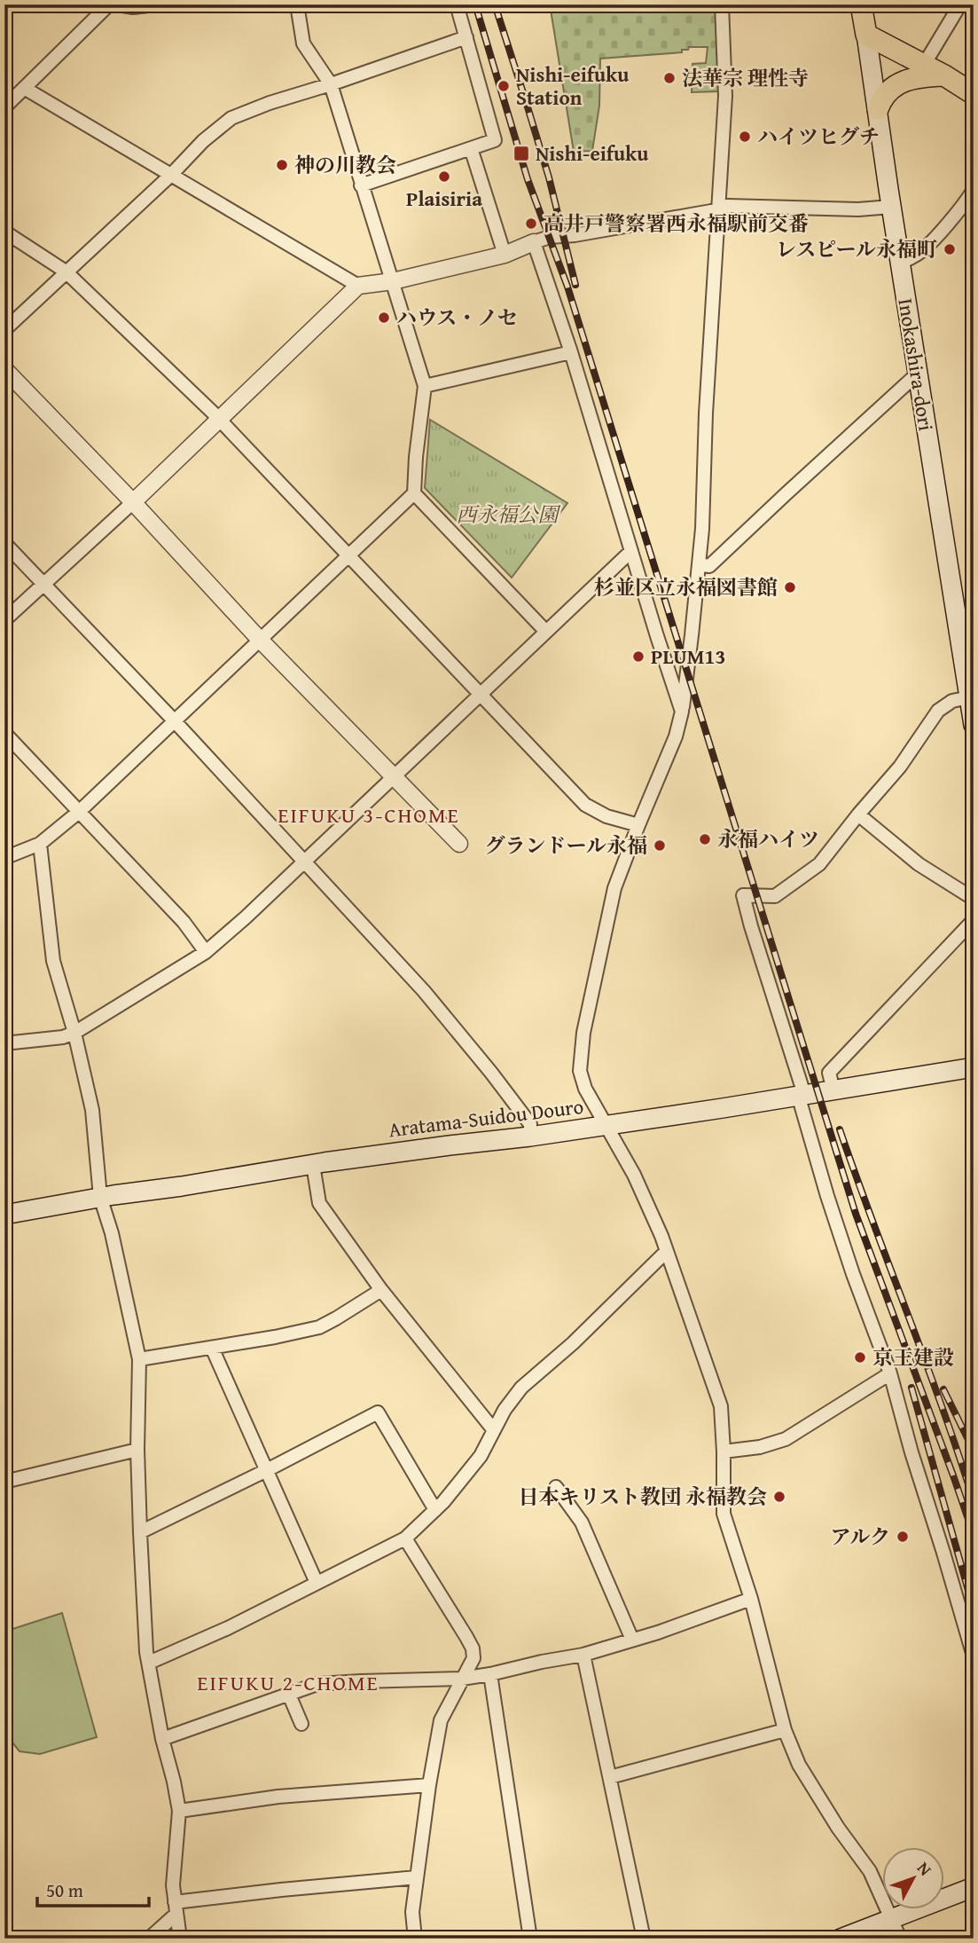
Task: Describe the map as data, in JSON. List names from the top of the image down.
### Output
{
  "streets": {
    "main road": ["Inokashira-dori", "Aratama-Suidou Douro"]
  },
  "districts": ["EIFUKU 3-CHOME", "EIFUKU 2-CHOME"],
  "parks": ["西永福公園"],
  "places": {
    "other": [
      "法華宗 理性寺",
      "Nishi-eifuku Station",
      "ハイツヒグチ",
      "神の川教会",
      "Plaisiria",
      "高井戸警察署西永福駅前交番",
      "レスピール永福町",
      "ハウス・ノセ",
      "杉並区立永福図書館",
      "PLUM13",
      "永福ハイツ",
      "グランドール永福",
      "京王建設",
      "日本キリスト教団 永福教会",
      "アルク"
    ],
    "transit": ["Nishi-eifuku"]
  },
  "scale_bar": "50 m",
  "north": "top right"
}
